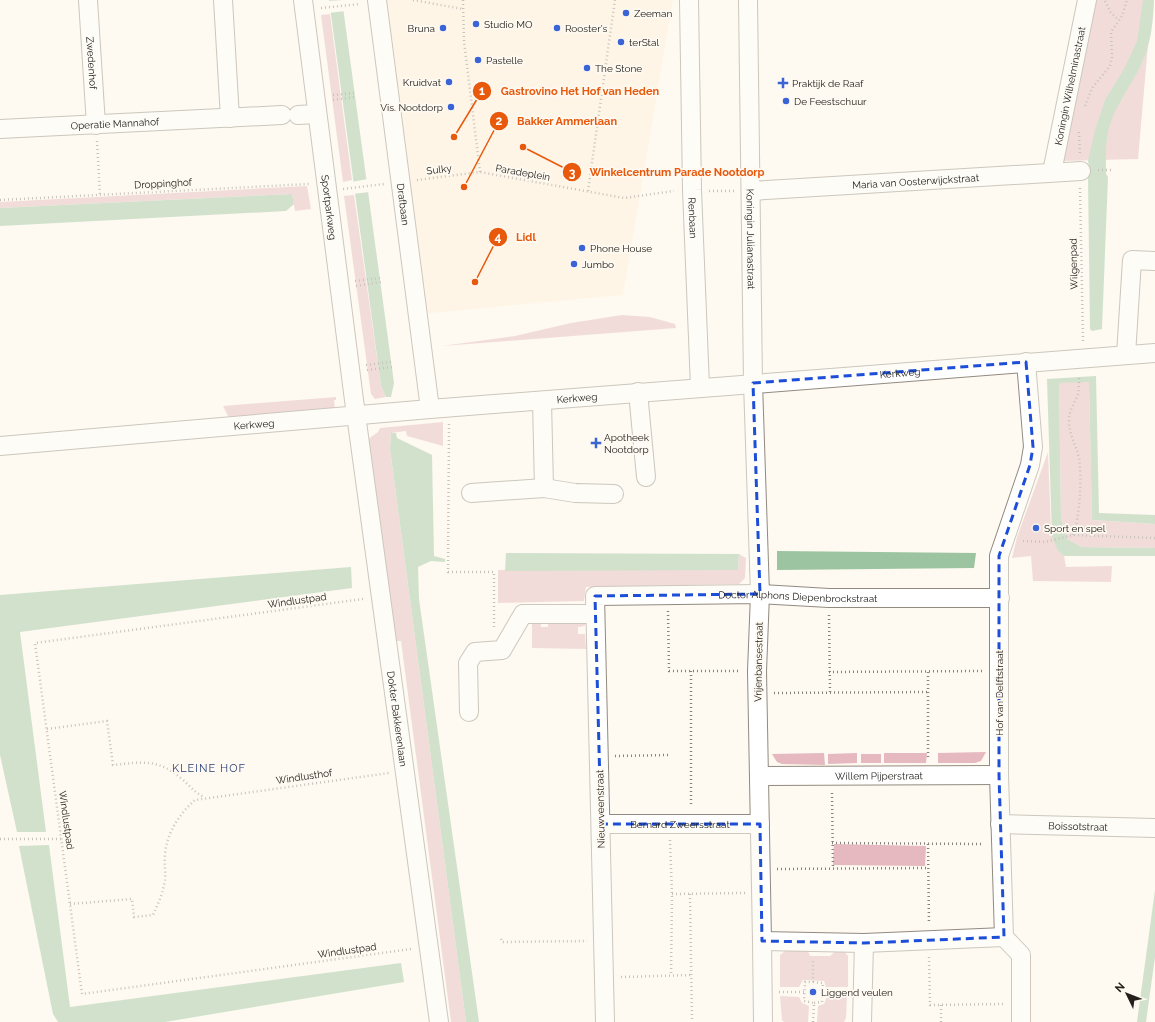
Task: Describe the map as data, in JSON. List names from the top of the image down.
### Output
{
  "streets": {
    "street": [
      "Zwedenhof",
      "Koningin Wilhelminastraat",
      "Operatie Mannahof",
      "Maria van Oosterwijckstraat",
      "Drafbaan",
      "Sportparkweg",
      "Renbaan",
      "Koningin Julianastraat",
      "Kerkweg",
      "Doctor Alphons Diepenbrockstraat",
      "Vrijenbansestraat",
      "Hof van Delftstraat",
      "Dokter Bakkerenlaan",
      "Willem Pijperstraat",
      "Nieuwveenstraat",
      "Bernard Zweersstraat",
      "Boissotstraat"
    ],
    "path": [
      "Sulky",
      "Paradeplein",
      "Droppinghof",
      "Wilgenpad",
      "Windlustpad",
      "Windlusthof"
    ]
  },
  "crossings": [
    ["Zwedenhof", "Operatie Mannahof"],
    ["Koningin Wilhelminastraat", "Maria van Oosterwijckstraat"],
    ["Operatie Mannahof", "Sportparkweg"],
    ["Sulky", "Paradeplein"],
    ["Sulky", "Drafbaan"],
    ["Paradeplein", "Maria van Oosterwijckstraat"],
    ["Paradeplein", "Renbaan"],
    ["Paradeplein", "Koningin Julianastraat"],
    ["Maria van Oosterwijckstraat", "Koningin Julianastraat"],
    ["Maria van Oosterwijckstraat", "Wilgenpad"],
    ["Droppinghof", "Sportparkweg"],
    ["Drafbaan", "Kerkweg"],
    ["Sportparkweg", "Kerkweg"],
    ["Sportparkweg", "Dokter Bakkerenlaan"],
    ["Renbaan", "Kerkweg"],
    ["Koningin Julianastraat", "Kerkweg"],
    ["Koningin Julianastraat", "Vrijenbansestraat"],
    ["Wilgenpad", "Kerkweg"],
    ["Kerkweg", "Vrijenbansestraat"],
    ["Kerkweg", "Hof van Delftstraat"],
    ["Kerkweg", "Dokter Bakkerenlaan"],
    ["Doctor Alphons Diepenbrockstraat", "Vrijenbansestraat"],
    ["Doctor Alphons Diepenbrockstraat", "Hof van Delftstraat"],
    ["Doctor Alphons Diepenbrockstraat", "Nieuwveenstraat"],
    ["Windlustpad", "Windlusthof"],
    ["Vrijenbansestraat", "Willem Pijperstraat"],
    ["Vrijenbansestraat", "Bernard Zweersstraat"],
    ["Hof van Delftstraat", "Willem Pijperstraat"],
    ["Hof van Delftstraat", "Boissotstraat"],
    ["Dokter Bakkerenlaan", "Windlusthof"],
    ["Nieuwveenstraat", "Bernard Zweersstraat"]
  ],
  "districts": ["KLEINE HOF"],
  "places": {
    "other": [
      "Zeeman",
      "Studio MO",
      "Bruna",
      "Rooster's",
      "terStal",
      "Pastelle",
      "The Stone",
      "Kruidvat",
      "De Feestschuur",
      "Vis. Nootdorp",
      "Gastrovino Het Hof van Heden",
      "Winkelcentrum Parade Nootdorp",
      "Bakker Ammerlaan",
      "Phone House",
      "Jumbo",
      "Lidl",
      "Sport en spel",
      "Liggend veulen"
    ],
    "health": ["Praktijk de Raaf", "Apotheek Nootdorp"]
  },
  "north": "top left"
}
